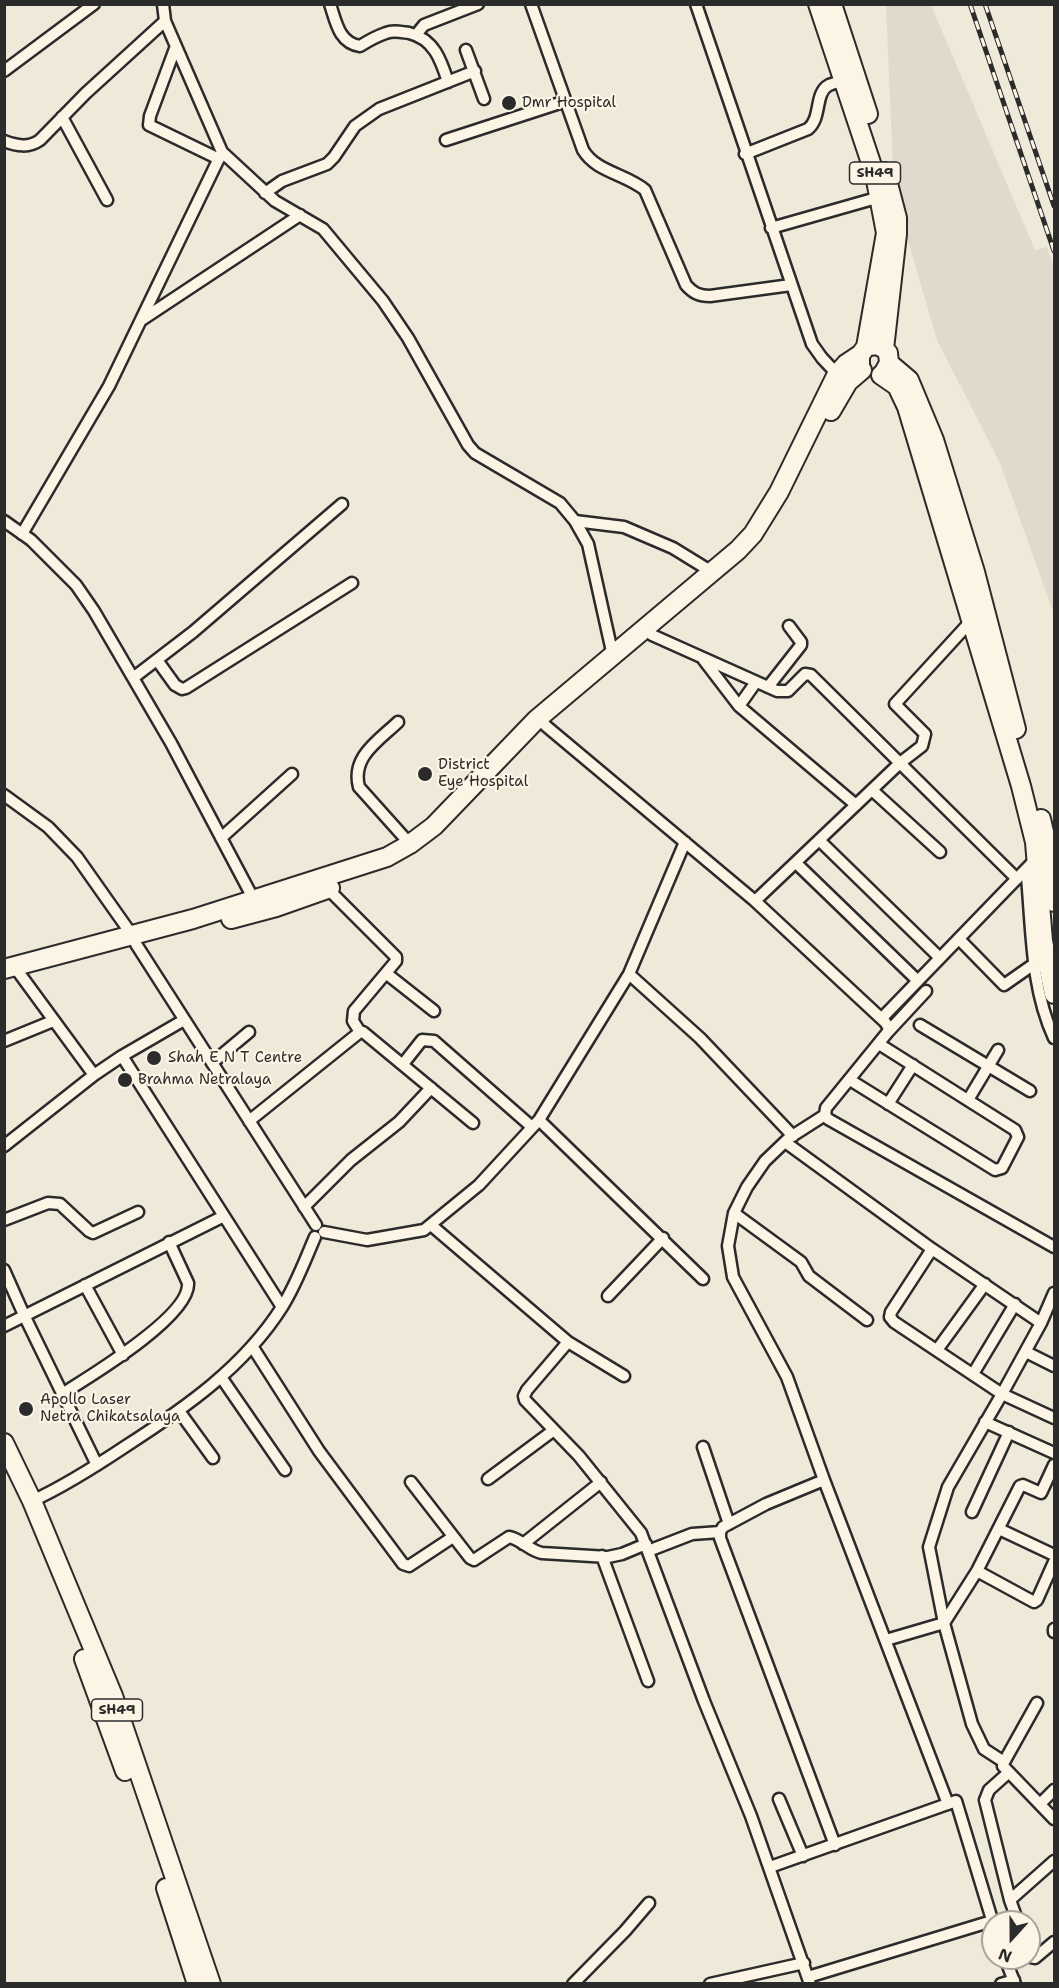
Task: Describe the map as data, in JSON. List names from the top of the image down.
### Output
{
  "streets": {
    "main road": ["SH49"]
  },
  "places": [
    "Dmr Hospital",
    "District Eye Hospital",
    "Shah E N T Centre",
    "Brahma Netralaya",
    "Apollo Laser Netra Chikatsalaya"
  ],
  "north": "bottom"
}
